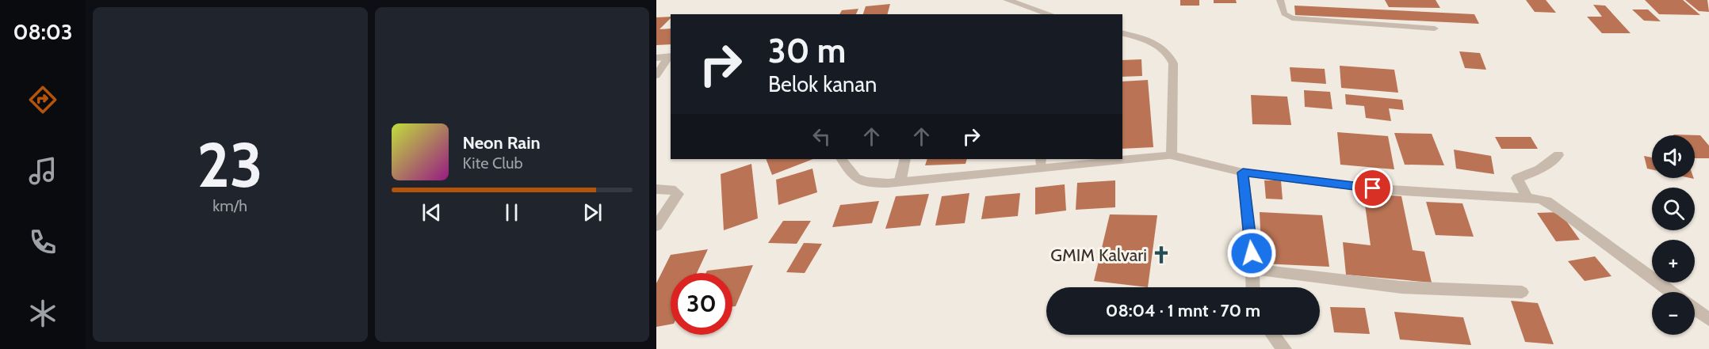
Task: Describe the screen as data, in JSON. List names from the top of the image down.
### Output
{
  "places": {
    "church": ["GMIM Kalvari"]
  },
  "page": {
    "tabs": "08:03",
    "tile": ["23", "km/h"],
    "turn": ["30 m", "Belok kanan"],
    "song": ["Neon Rain", "Kite Club"],
    "map_buttons": ["+", "−"],
    "limit": "30",
    "trip": "08:04 · 1 mnt · 70 m"
  }
}
